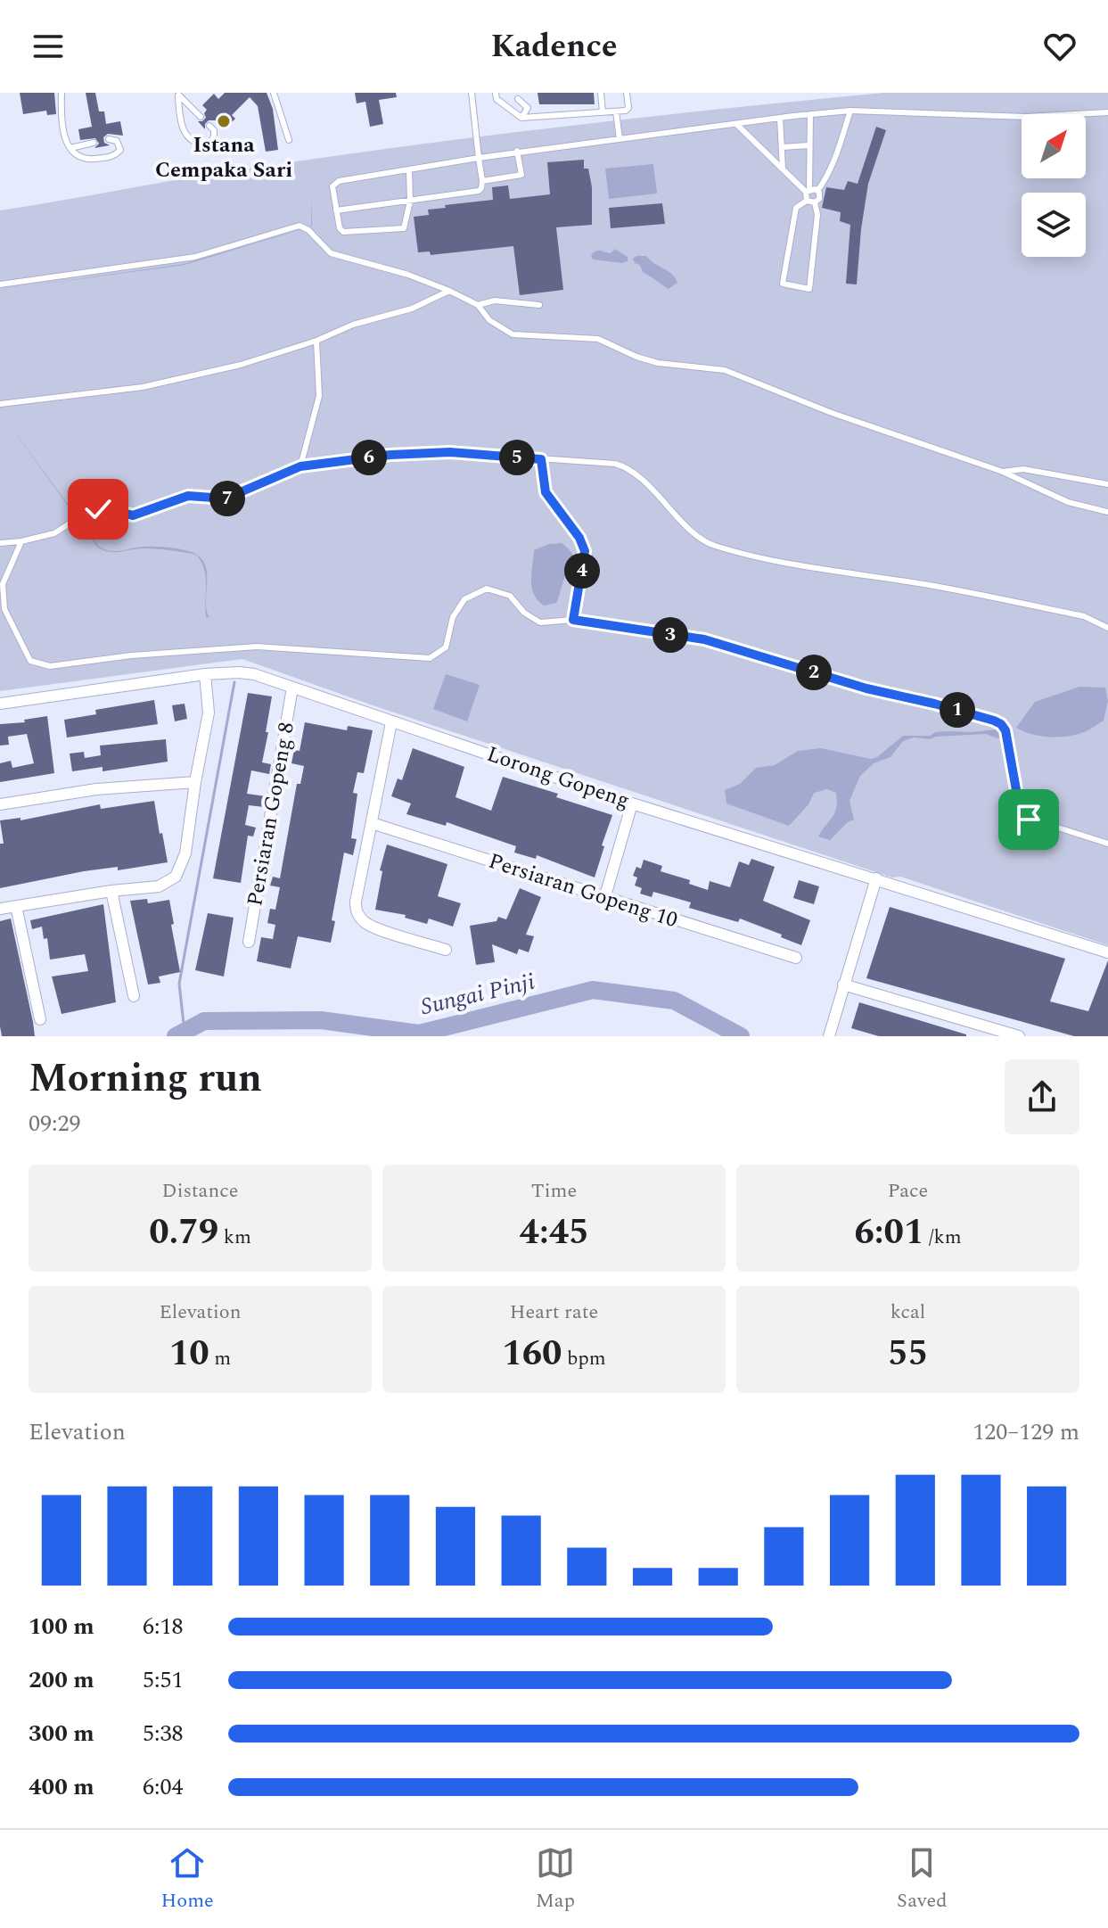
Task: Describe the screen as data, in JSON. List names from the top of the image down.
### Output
{
  "streets": {
    "street": ["Lorong Gopeng", "Persiaran Gopeng 8", "Persiaran Gopeng 10"]
  },
  "crossings": [
    ["Lorong Gopeng", "Persiaran Gopeng 8"]
  ],
  "water": ["Sungai Pinji"],
  "places": ["Istana Cempaka Sari"],
  "north": "top right",
  "page": {
    "header": "Kadence",
    "pins": [
      "5",
      "6",
      "7",
      "4",
      "3",
      "2",
      "1"
    ],
    "heading": ["Morning run", "09:29"],
    "stats": [
      ["Distance", "0.79 km"],
      ["Time", "4:45"],
      ["Pace", "6:01 /km"],
      ["Elevation", "10 m"],
      ["Heart rate", "160 bpm"],
      ["kcal", "55"]
    ],
    "chart": ["Elevation", "120–129 m"],
    "list": [
      {
        "name": "100 m",
        "note": "6:18"
      },
      {
        "name": "200 m",
        "note": "5:51"
      },
      {
        "name": "300 m",
        "note": "5:38"
      },
      {
        "name": "400 m",
        "note": "6:04"
      }
    ],
    "tabs": ["Home", "Map", "Saved"]
  }
}
